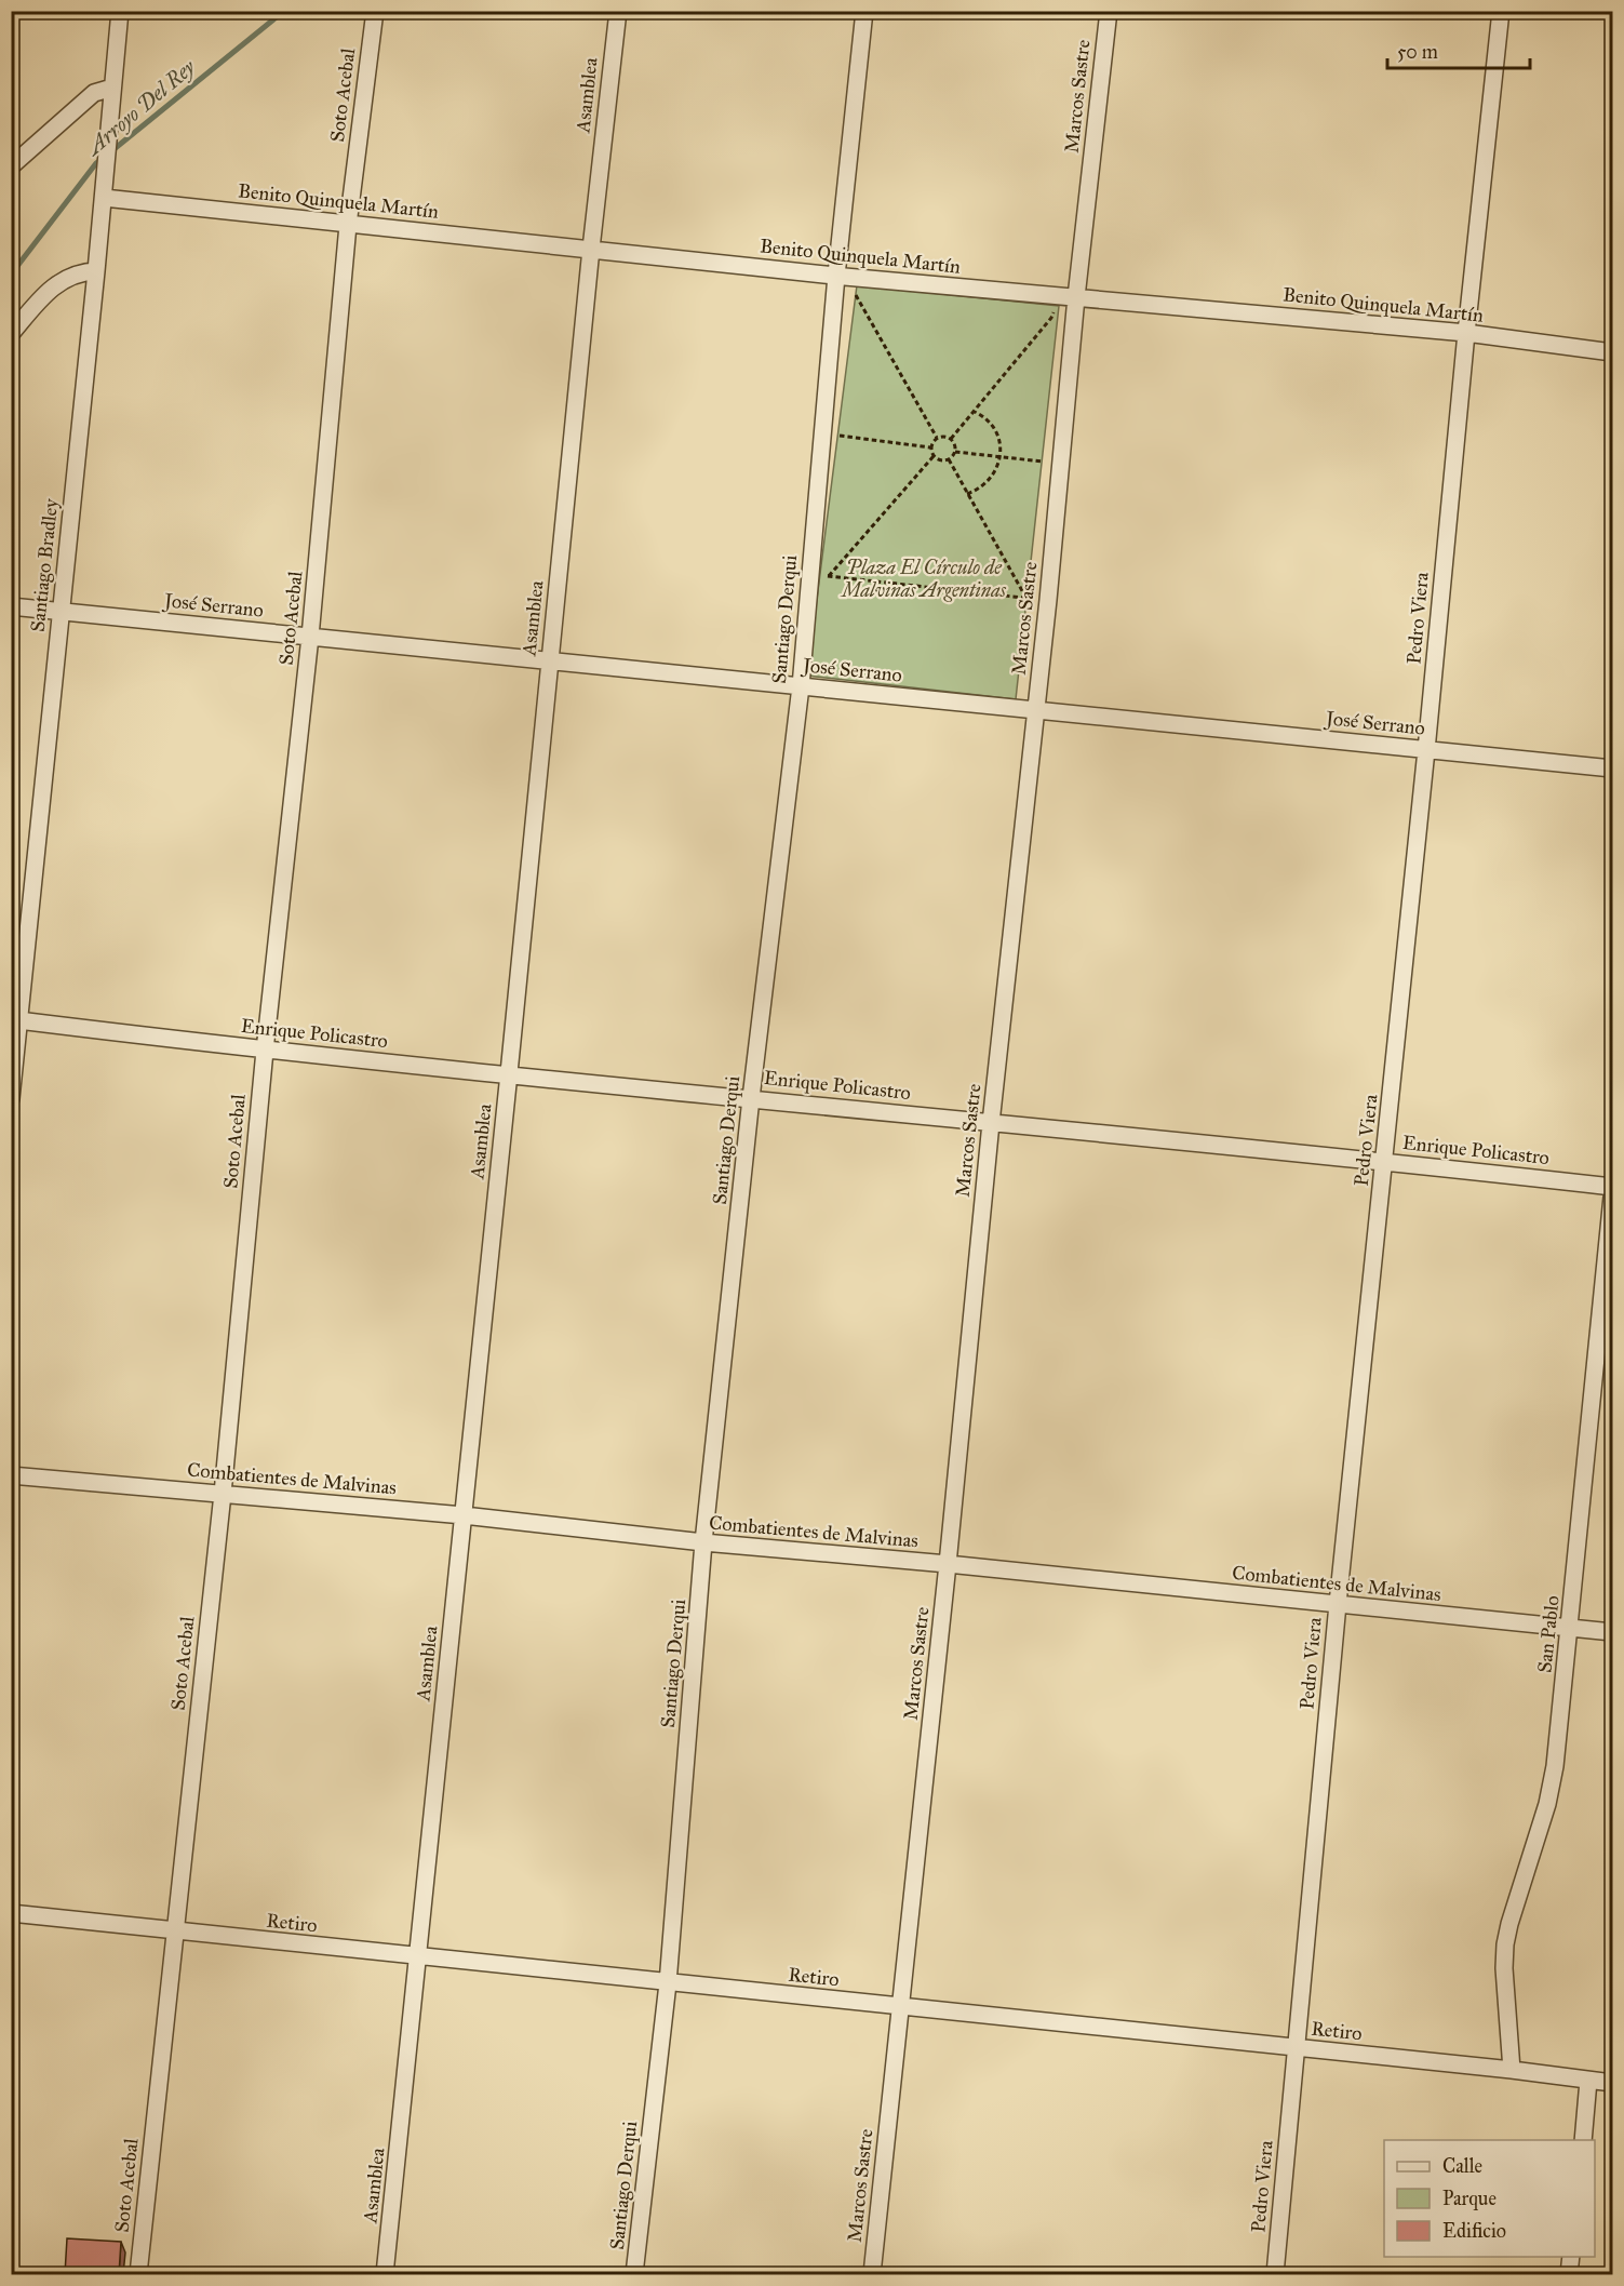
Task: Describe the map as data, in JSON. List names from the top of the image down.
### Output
{
  "streets": {
    "street": [
      "Soto Acebal",
      "Asamblea",
      "Marcos Sastre",
      "Benito Quinquela Martín",
      "Santiago Bradley",
      "José Serrano",
      "Pedro Viera",
      "Santiago Derqui",
      "Enrique Policastro",
      "Combatientes de Malvinas",
      "San Pablo",
      "Retiro"
    ]
  },
  "crossings": [
    ["Soto Acebal", "Benito Quinquela Martín"],
    ["Soto Acebal", "José Serrano"],
    ["Soto Acebal", "Enrique Policastro"],
    ["Soto Acebal", "Combatientes de Malvinas"],
    ["Soto Acebal", "Retiro"],
    ["Asamblea", "Benito Quinquela Martín"],
    ["Asamblea", "José Serrano"],
    ["Asamblea", "Enrique Policastro"],
    ["Asamblea", "Combatientes de Malvinas"],
    ["Asamblea", "Retiro"],
    ["Marcos Sastre", "Benito Quinquela Martín"],
    ["Marcos Sastre", "José Serrano"],
    ["Marcos Sastre", "Enrique Policastro"],
    ["Marcos Sastre", "Combatientes de Malvinas"],
    ["Marcos Sastre", "Retiro"],
    ["Benito Quinquela Martín", "Santiago Bradley"],
    ["Benito Quinquela Martín", "Pedro Viera"],
    ["Benito Quinquela Martín", "Santiago Derqui"],
    ["Santiago Bradley", "José Serrano"],
    ["Santiago Bradley", "Enrique Policastro"],
    ["José Serrano", "Pedro Viera"],
    ["José Serrano", "Santiago Derqui"],
    ["Pedro Viera", "Enrique Policastro"],
    ["Pedro Viera", "Combatientes de Malvinas"],
    ["Pedro Viera", "Retiro"],
    ["Santiago Derqui", "Enrique Policastro"],
    ["Santiago Derqui", "Combatientes de Malvinas"],
    ["Santiago Derqui", "Retiro"],
    ["Combatientes de Malvinas", "San Pablo"],
    ["San Pablo", "Retiro"]
  ],
  "water": ["Arroyo Del Rey"],
  "parks": ["Plaza El Círculo de Malvinas Argentinas"],
  "legend": ["Calle", "Parque", "Edificio"],
  "scale_bar": "50 m"
}
